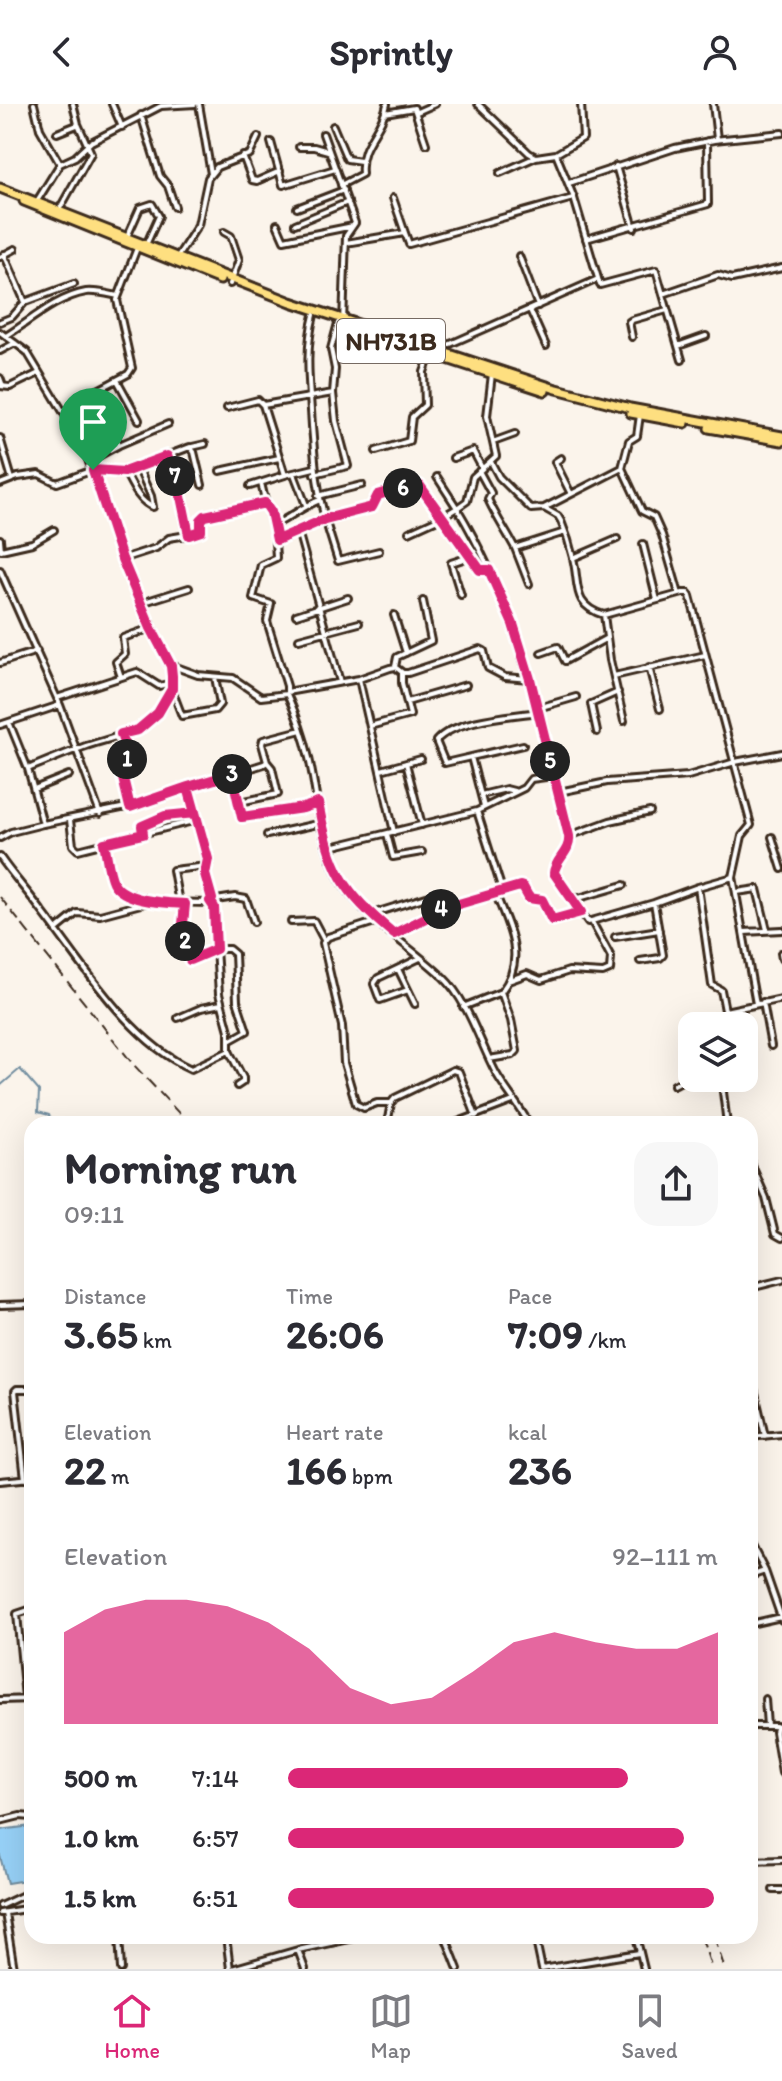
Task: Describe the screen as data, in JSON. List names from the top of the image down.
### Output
{
  "streets": {
    "highway": ["NH731B"]
  },
  "page": {
    "header": "Sprintly",
    "pins": [
      "7",
      "6",
      "1",
      "5",
      "3",
      "4",
      "2"
    ],
    "heading": ["Morning run", "09:11"],
    "stats": [
      ["Distance", "3.65 km"],
      ["Time", "26:06"],
      ["Pace", "7:09 /km"],
      ["Elevation", "22 m"],
      ["Heart rate", "166 bpm"],
      ["kcal", "236"]
    ],
    "chart": ["Elevation", "92–111 m"],
    "list": [
      {
        "name": "500 m",
        "note": "7:14"
      },
      {
        "name": "1.0 km",
        "note": "6:57"
      },
      {
        "name": "1.5 km",
        "note": "6:51"
      }
    ],
    "tabs": ["Home", "Map", "Saved"]
  }
}
